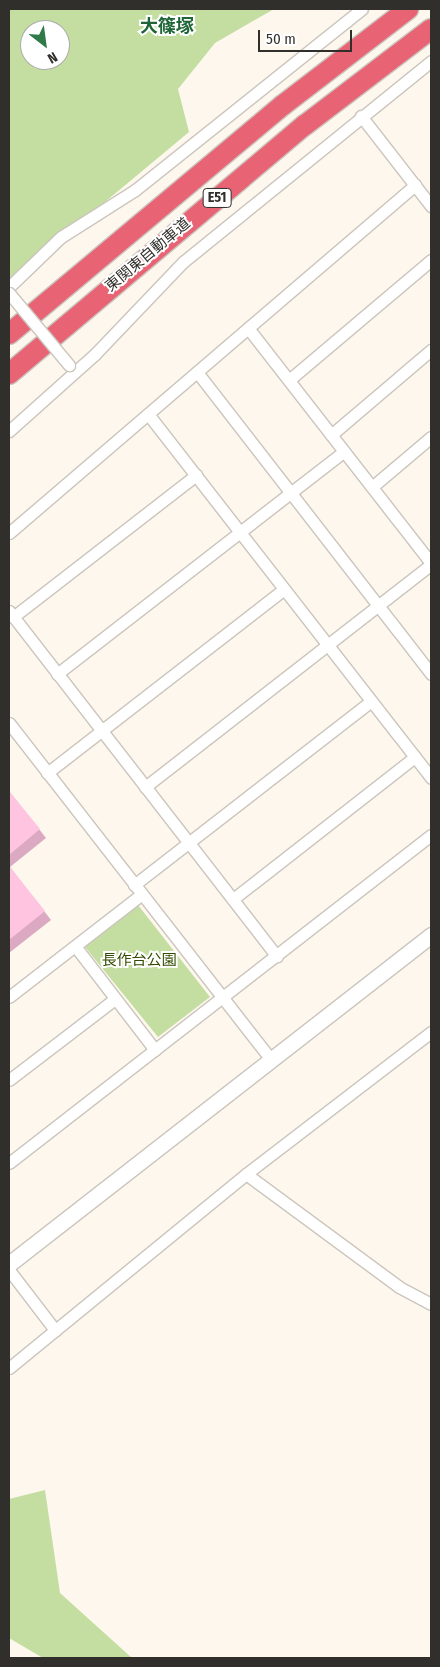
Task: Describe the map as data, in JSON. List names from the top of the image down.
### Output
{
  "streets": {
    "highway": ["E51", "東関東自動車道"]
  },
  "districts": ["大篠塚"],
  "parks": ["長作台公園"],
  "scale_bar": "50 m",
  "north": "bottom right"
}
